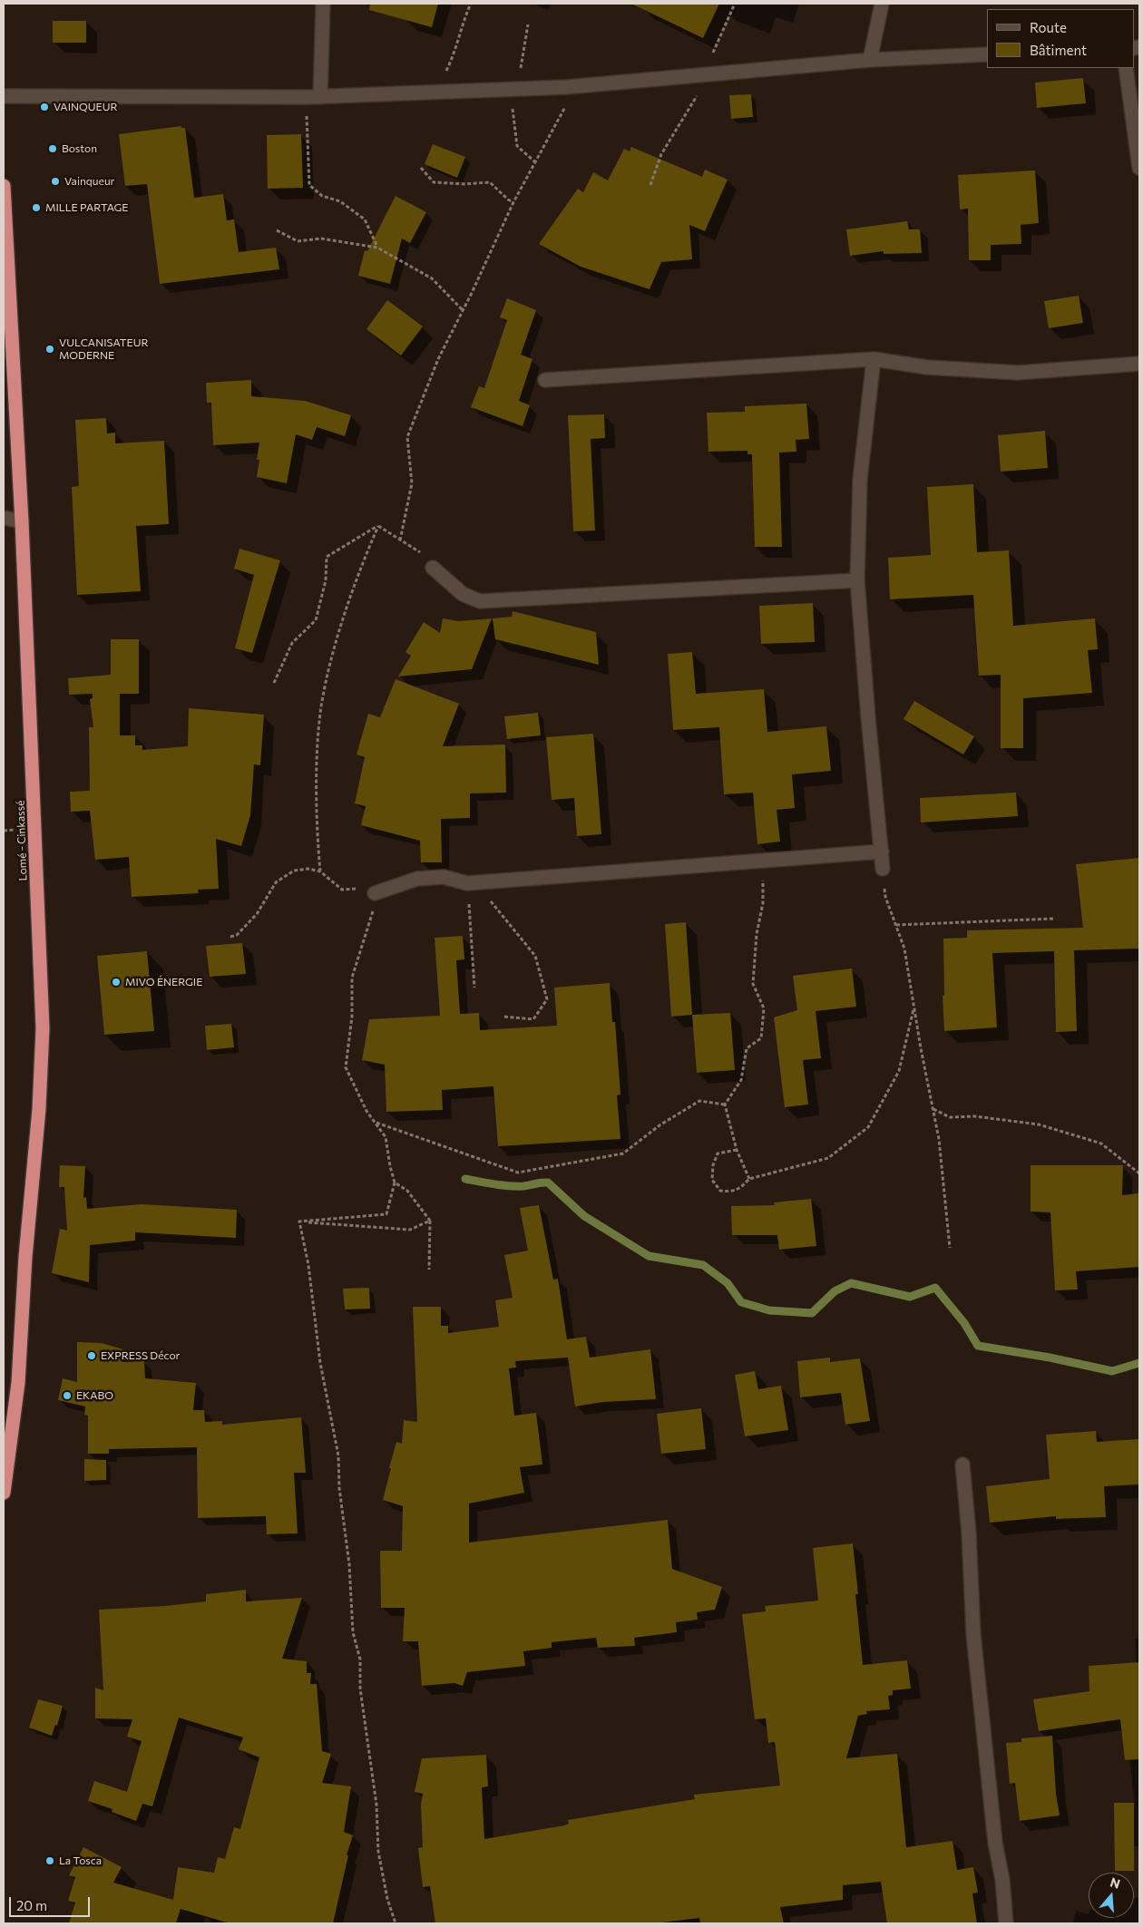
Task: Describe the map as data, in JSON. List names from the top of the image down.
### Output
{
  "streets": {
    "highway": ["Lomé - Cinkassé"]
  },
  "places": [
    "VAINQUEUR",
    "Boston",
    "Vainqueur",
    "MILLE PARTAGE",
    "VULCANISATEUR MODERNE",
    "MIVO ÉNERGIE",
    "EXPRESS Décor",
    "EKABO",
    "La Tosca"
  ],
  "legend": ["Route", "Bâtiment"],
  "scale_bar": "20 m",
  "north": "top"
}
